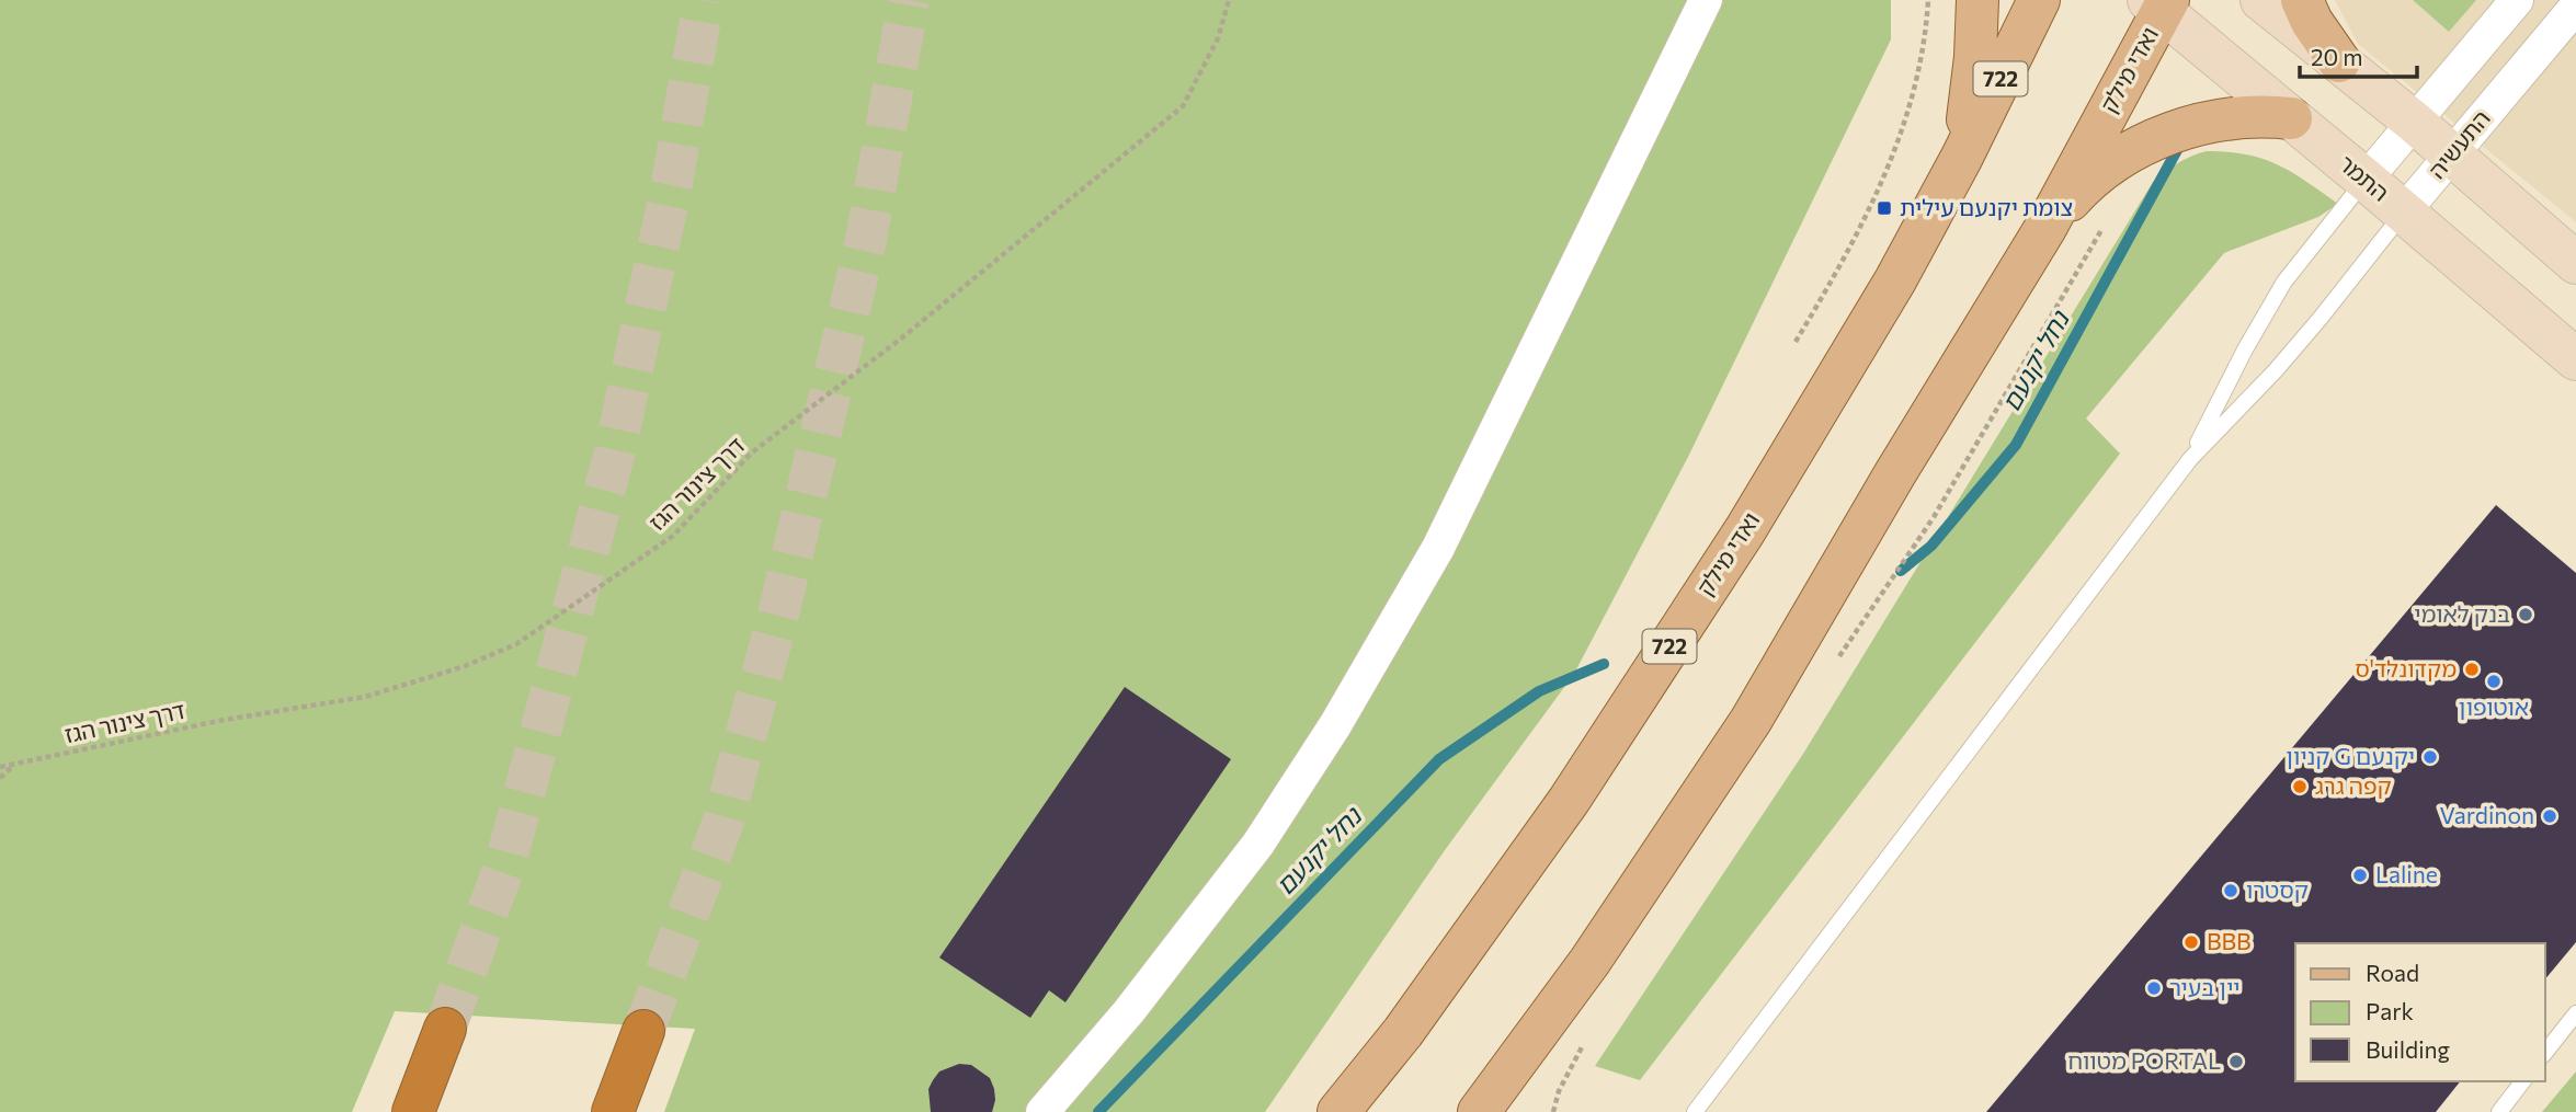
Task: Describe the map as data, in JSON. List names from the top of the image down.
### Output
{
  "streets": {
    "main road": ["ואדי מילק", "722", "התמר"],
    "street": ["התעשיה"],
    "path": ["דרך צינור הגז"]
  },
  "crossings": [
    ["ואדי מילק", "התמר"],
    ["התעשיה", "התמר"]
  ],
  "water": ["נחל יקנעם"],
  "places": {
    "transit": ["צומת יקנעם עילית"],
    "other": [
      "בנק לאומי",
      "מקדונלד'ס",
      "אוטופון",
      "קניון G יקנעם",
      "קפה גרג",
      "Vardinon",
      "Laline",
      "קסטרו",
      "BBB",
      "יין בעיר",
      "מטווח PORTAL"
    ]
  },
  "legend": ["Road", "Park", "Building"],
  "scale_bar": "20 m"
}
